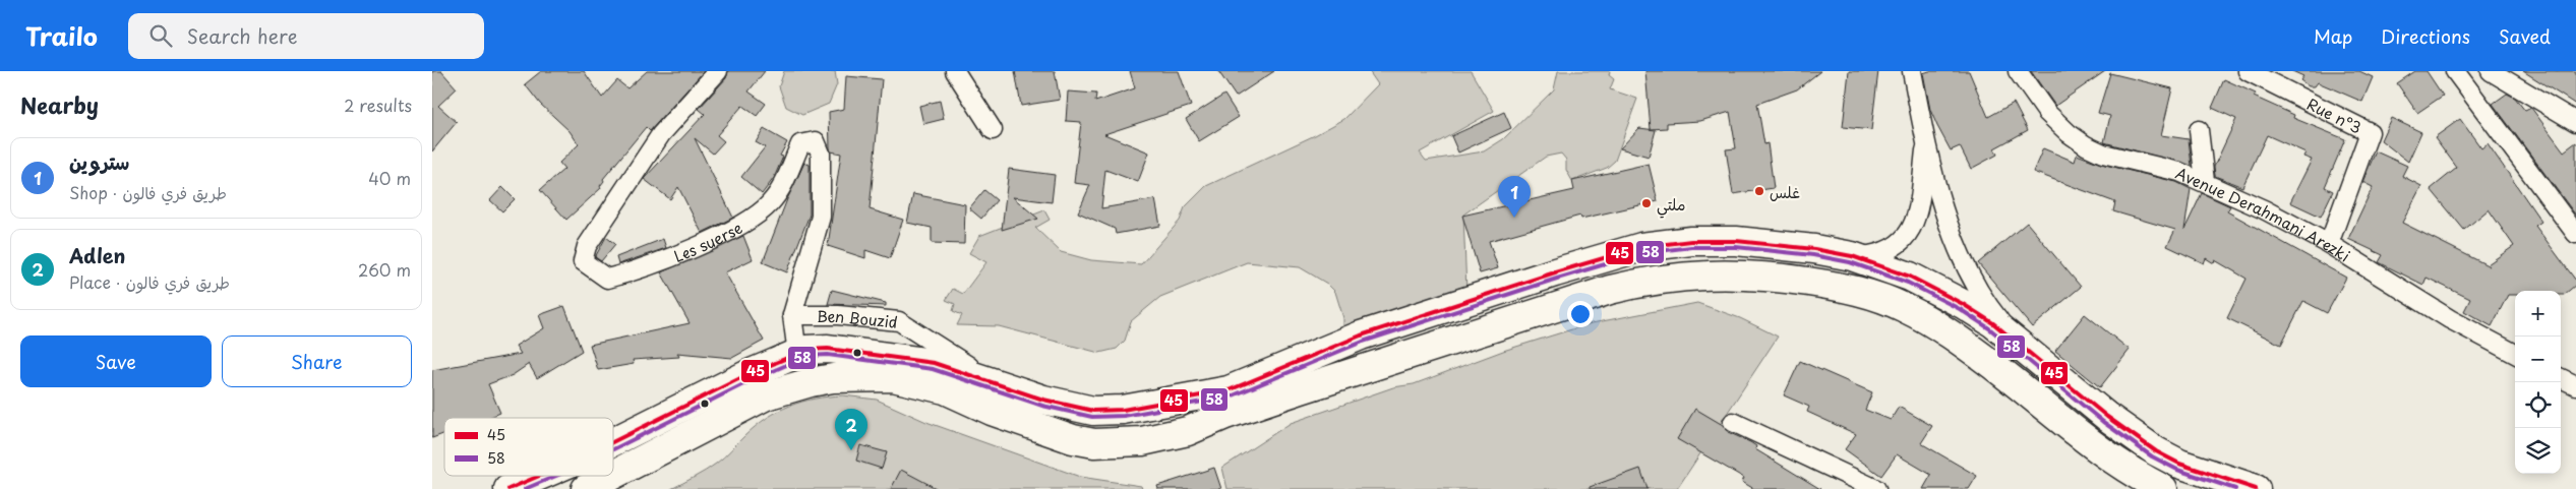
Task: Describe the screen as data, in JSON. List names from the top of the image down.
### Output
{
  "streets": {
    "street": [
      "Rue n°3",
      "Avenue Derahmani Arezki",
      "Les suerse",
      "Ben Bouzid"
    ]
  },
  "crossings": [
    ["Rue n°3", "Avenue Derahmani Arezki"],
    ["Les suerse", "Ben Bouzid"]
  ],
  "places": ["غلس", "ملتي"],
  "lines": ["transit line 45", "transit line 58"],
  "legend": ["45", "58"],
  "page": {
    "header": "Trailo",
    "search": "Search here",
    "nav": ["Map", "Directions", "Saved"],
    "heading": ["Nearby", "2 results"],
    "list": [
      {
        "mark": "1",
        "name": "ستروين",
        "note": "Shop · طريق فري فالون",
        "value": "40 m"
      },
      {
        "mark": "2",
        "name": "Adlen",
        "note": "Place · طريق فري فالون",
        "value": "260 m"
      }
    ],
    "pins": ["1", "2"],
    "map_buttons": ["+", "−"],
    "buttons": ["Save", "Share"]
  }
}
